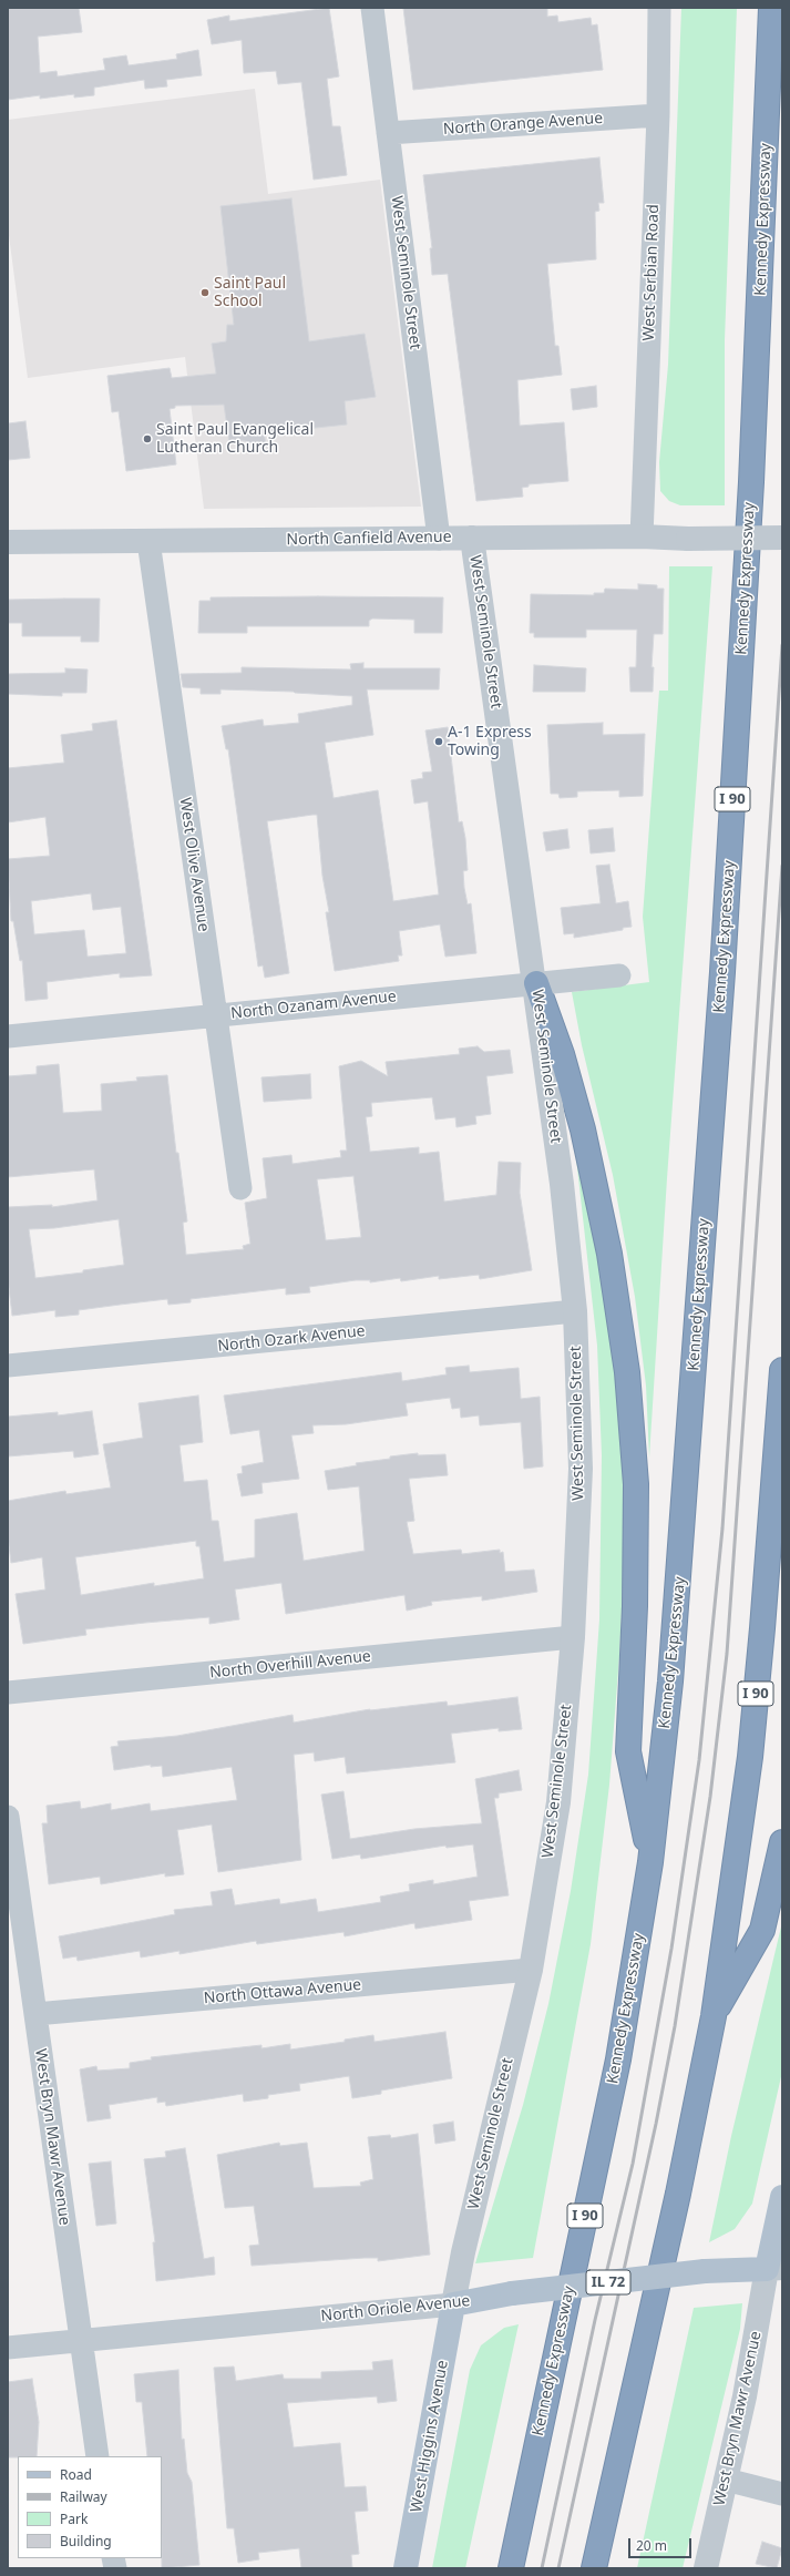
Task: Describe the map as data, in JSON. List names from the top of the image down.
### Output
{
  "streets": {
    "highway": ["Kennedy Expressway", "I 90"],
    "main road": ["IL 72", "North Oriole Avenue", "West Higgins Avenue"],
    "street": [
      "North Orange Avenue",
      "West Seminole Street",
      "West Serbian Road",
      "North Canfield Avenue",
      "West Olive Avenue",
      "North Ozanam Avenue",
      "North Ozark Avenue",
      "North Overhill Avenue",
      "North Ottawa Avenue",
      "West Bryn Mawr Avenue"
    ]
  },
  "crossings": [
    ["North Orange Avenue", "West Seminole Street"],
    ["North Orange Avenue", "West Serbian Road"],
    ["West Seminole Street", "North Canfield Avenue"],
    ["West Seminole Street", "North Ozanam Avenue"],
    ["West Seminole Street", "North Ozark Avenue"],
    ["West Seminole Street", "North Overhill Avenue"],
    ["West Seminole Street", "North Ottawa Avenue"],
    ["West Seminole Street", "North Oriole Avenue"],
    ["West Seminole Street", "West Higgins Avenue"],
    ["West Serbian Road", "North Canfield Avenue"],
    ["North Canfield Avenue", "West Olive Avenue"],
    ["West Olive Avenue", "North Ozanam Avenue"],
    ["North Ottawa Avenue", "West Bryn Mawr Avenue"],
    ["West Bryn Mawr Avenue", "North Oriole Avenue"],
    ["North Oriole Avenue", "West Higgins Avenue"]
  ],
  "places": ["Saint Paul School", "Saint Paul Evangelical Lutheran Church", "A-1 Express Towing"],
  "legend": [
    "Road",
    "Railway",
    "Park",
    "Building"
  ],
  "scale_bar": "20 m"
}
